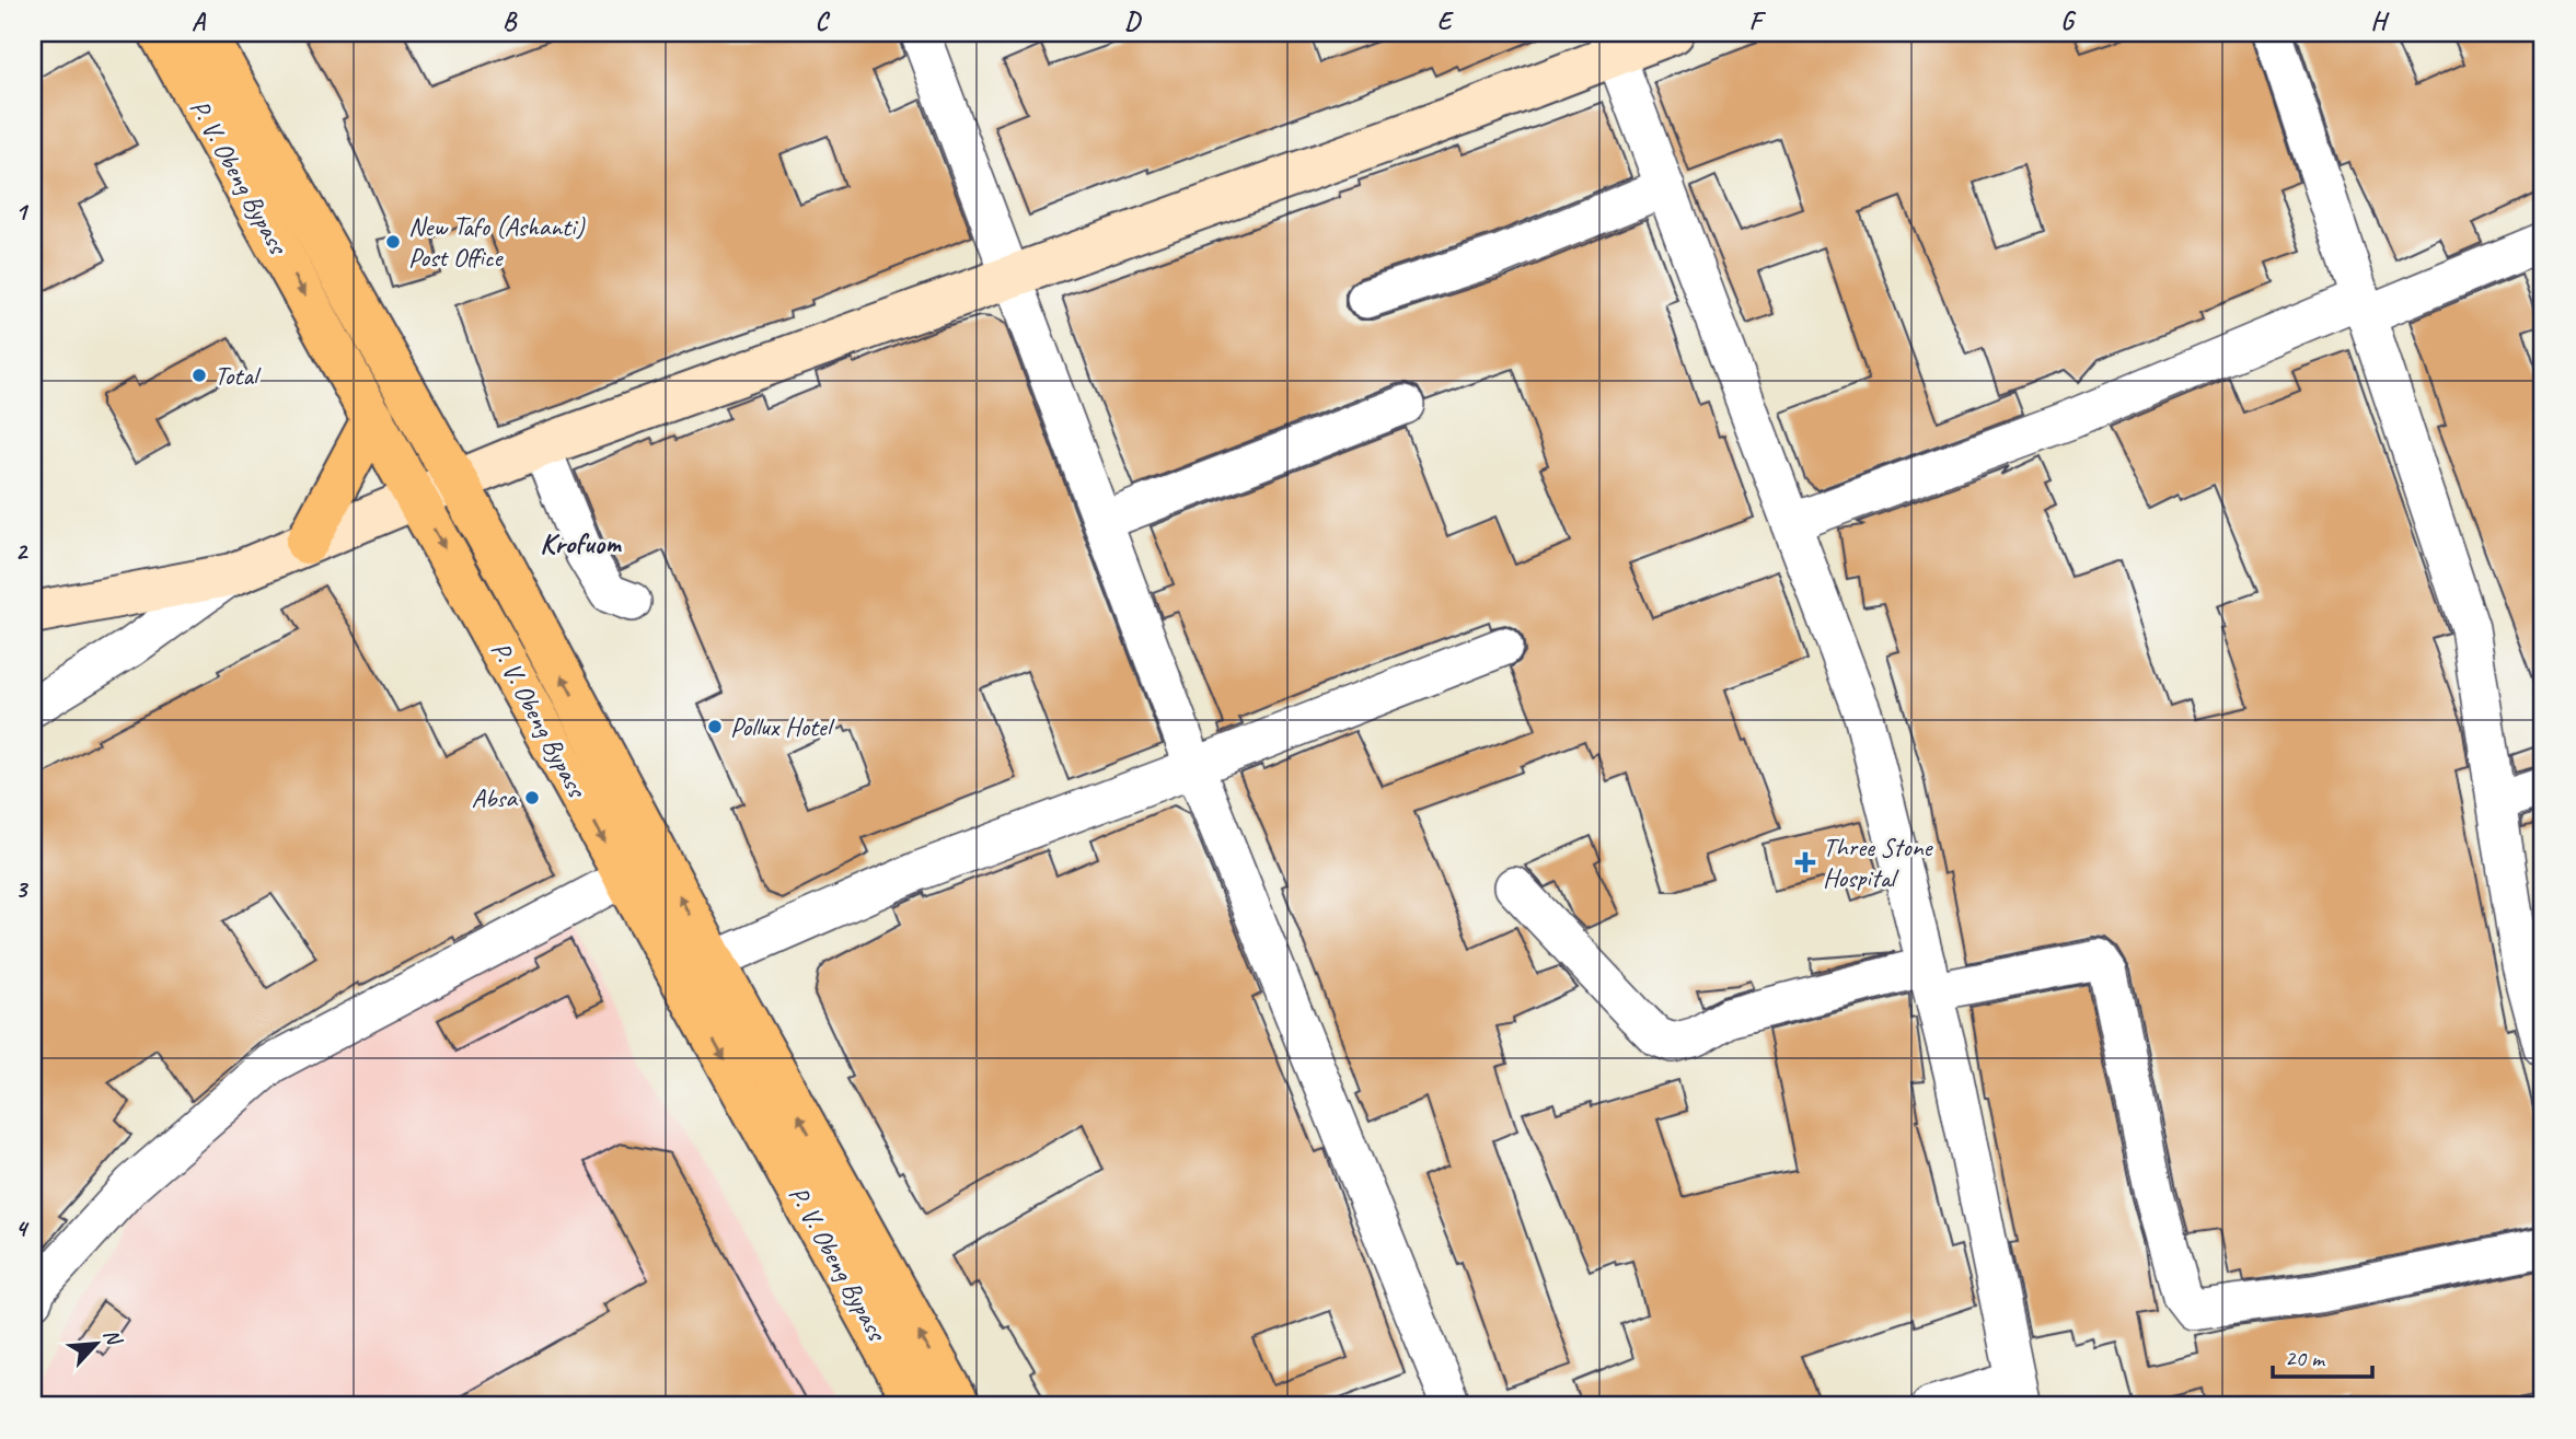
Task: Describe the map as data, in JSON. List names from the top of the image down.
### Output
{
  "streets": {
    "highway": ["P. V. Obeng Bypass"]
  },
  "districts": ["Krofuom"],
  "places": {
    "other": [
      "New Tafo (Ashanti) Post Office",
      "Total",
      "Pollux Hotel",
      "Absa"
    ],
    "health": ["Three Stone Hospital"]
  },
  "scale_bar": "20 m",
  "north": "top right",
  "grid": {
    "columns": [
      "A",
      "B",
      "C",
      "D",
      "E",
      "F",
      "G",
      "H"
    ],
    "rows": [
      "1",
      "2",
      "3",
      "4"
    ]
  }
}
